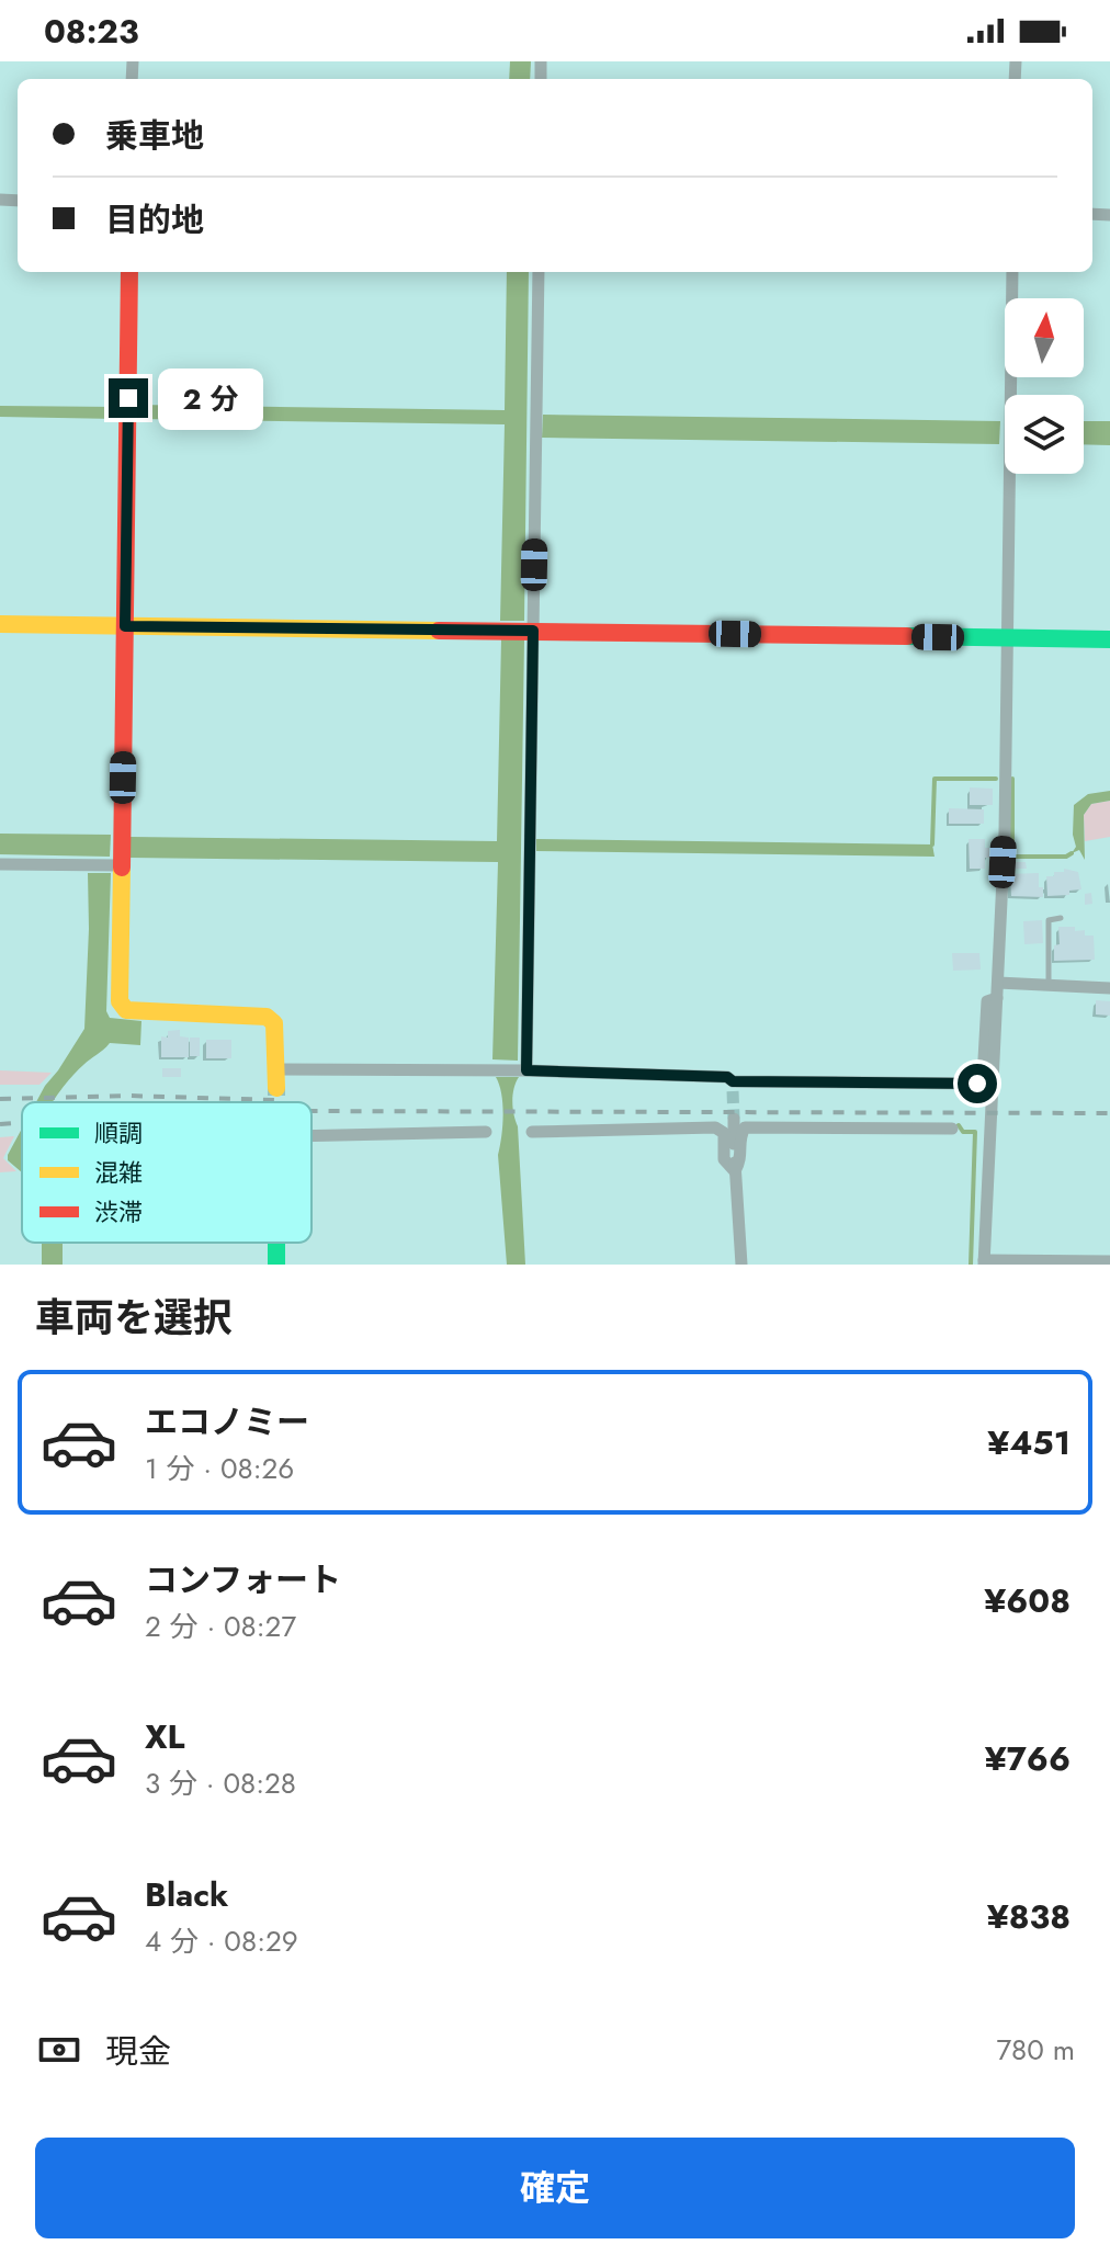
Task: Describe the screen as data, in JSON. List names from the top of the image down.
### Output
{
  "legend": ["順調", "混雑", "渋滞"],
  "north": "top",
  "page": {
    "status": "08:23",
    "banner": ["乗車地", "目的地"],
    "bubble": "2 分",
    "heading": "車両を選択",
    "list": [
      {
        "name": "エコノミー",
        "note": "1 分 · 08:26",
        "value": "¥451"
      },
      {
        "name": "コンフォート",
        "note": "2 分 · 08:27",
        "value": "¥608"
      },
      {
        "name": "XL",
        "note": "3 分 · 08:28",
        "value": "¥766"
      },
      {
        "name": "Black",
        "note": "4 分 · 08:29",
        "value": "¥838"
      }
    ],
    "pay": ["現金", "780 m"],
    "buttons": "確定"
  }
}
